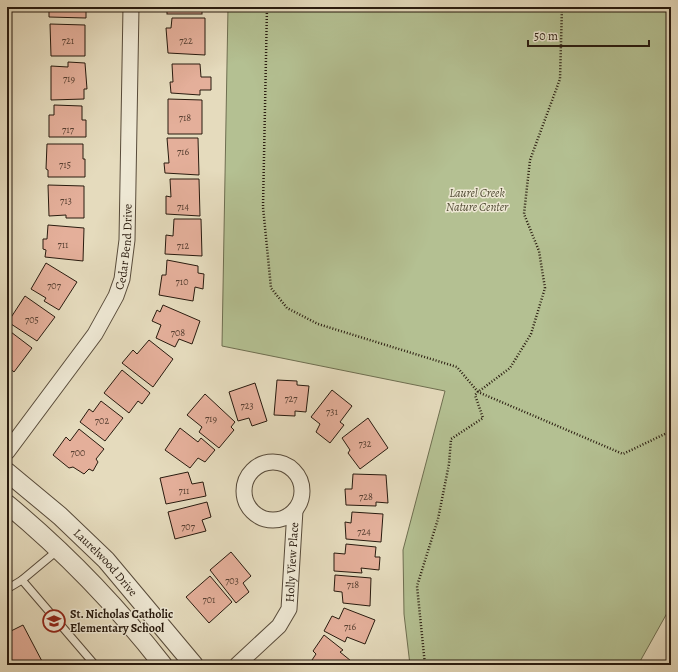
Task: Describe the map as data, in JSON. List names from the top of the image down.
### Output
{
  "streets": {
    "street": ["Cedar Bend Drive", "Holly View Place", "Laurelwood Drive"]
  },
  "parks": ["Laurel Creek Nature Center"],
  "places": {
    "school or university": ["St. Nicholas Catholic Elementary School"]
  },
  "house_numbers": [
    "721",
    "722",
    "719",
    "718",
    "717",
    "716",
    "715",
    "713",
    "714",
    "711",
    "712",
    "710",
    "707",
    "705",
    "708",
    "727",
    "723",
    "731",
    "719",
    "702",
    "732",
    "700",
    "711",
    "728",
    "707",
    "724",
    "703",
    "718",
    "701",
    "716"
  ],
  "scale_bar": "50 m"
}
